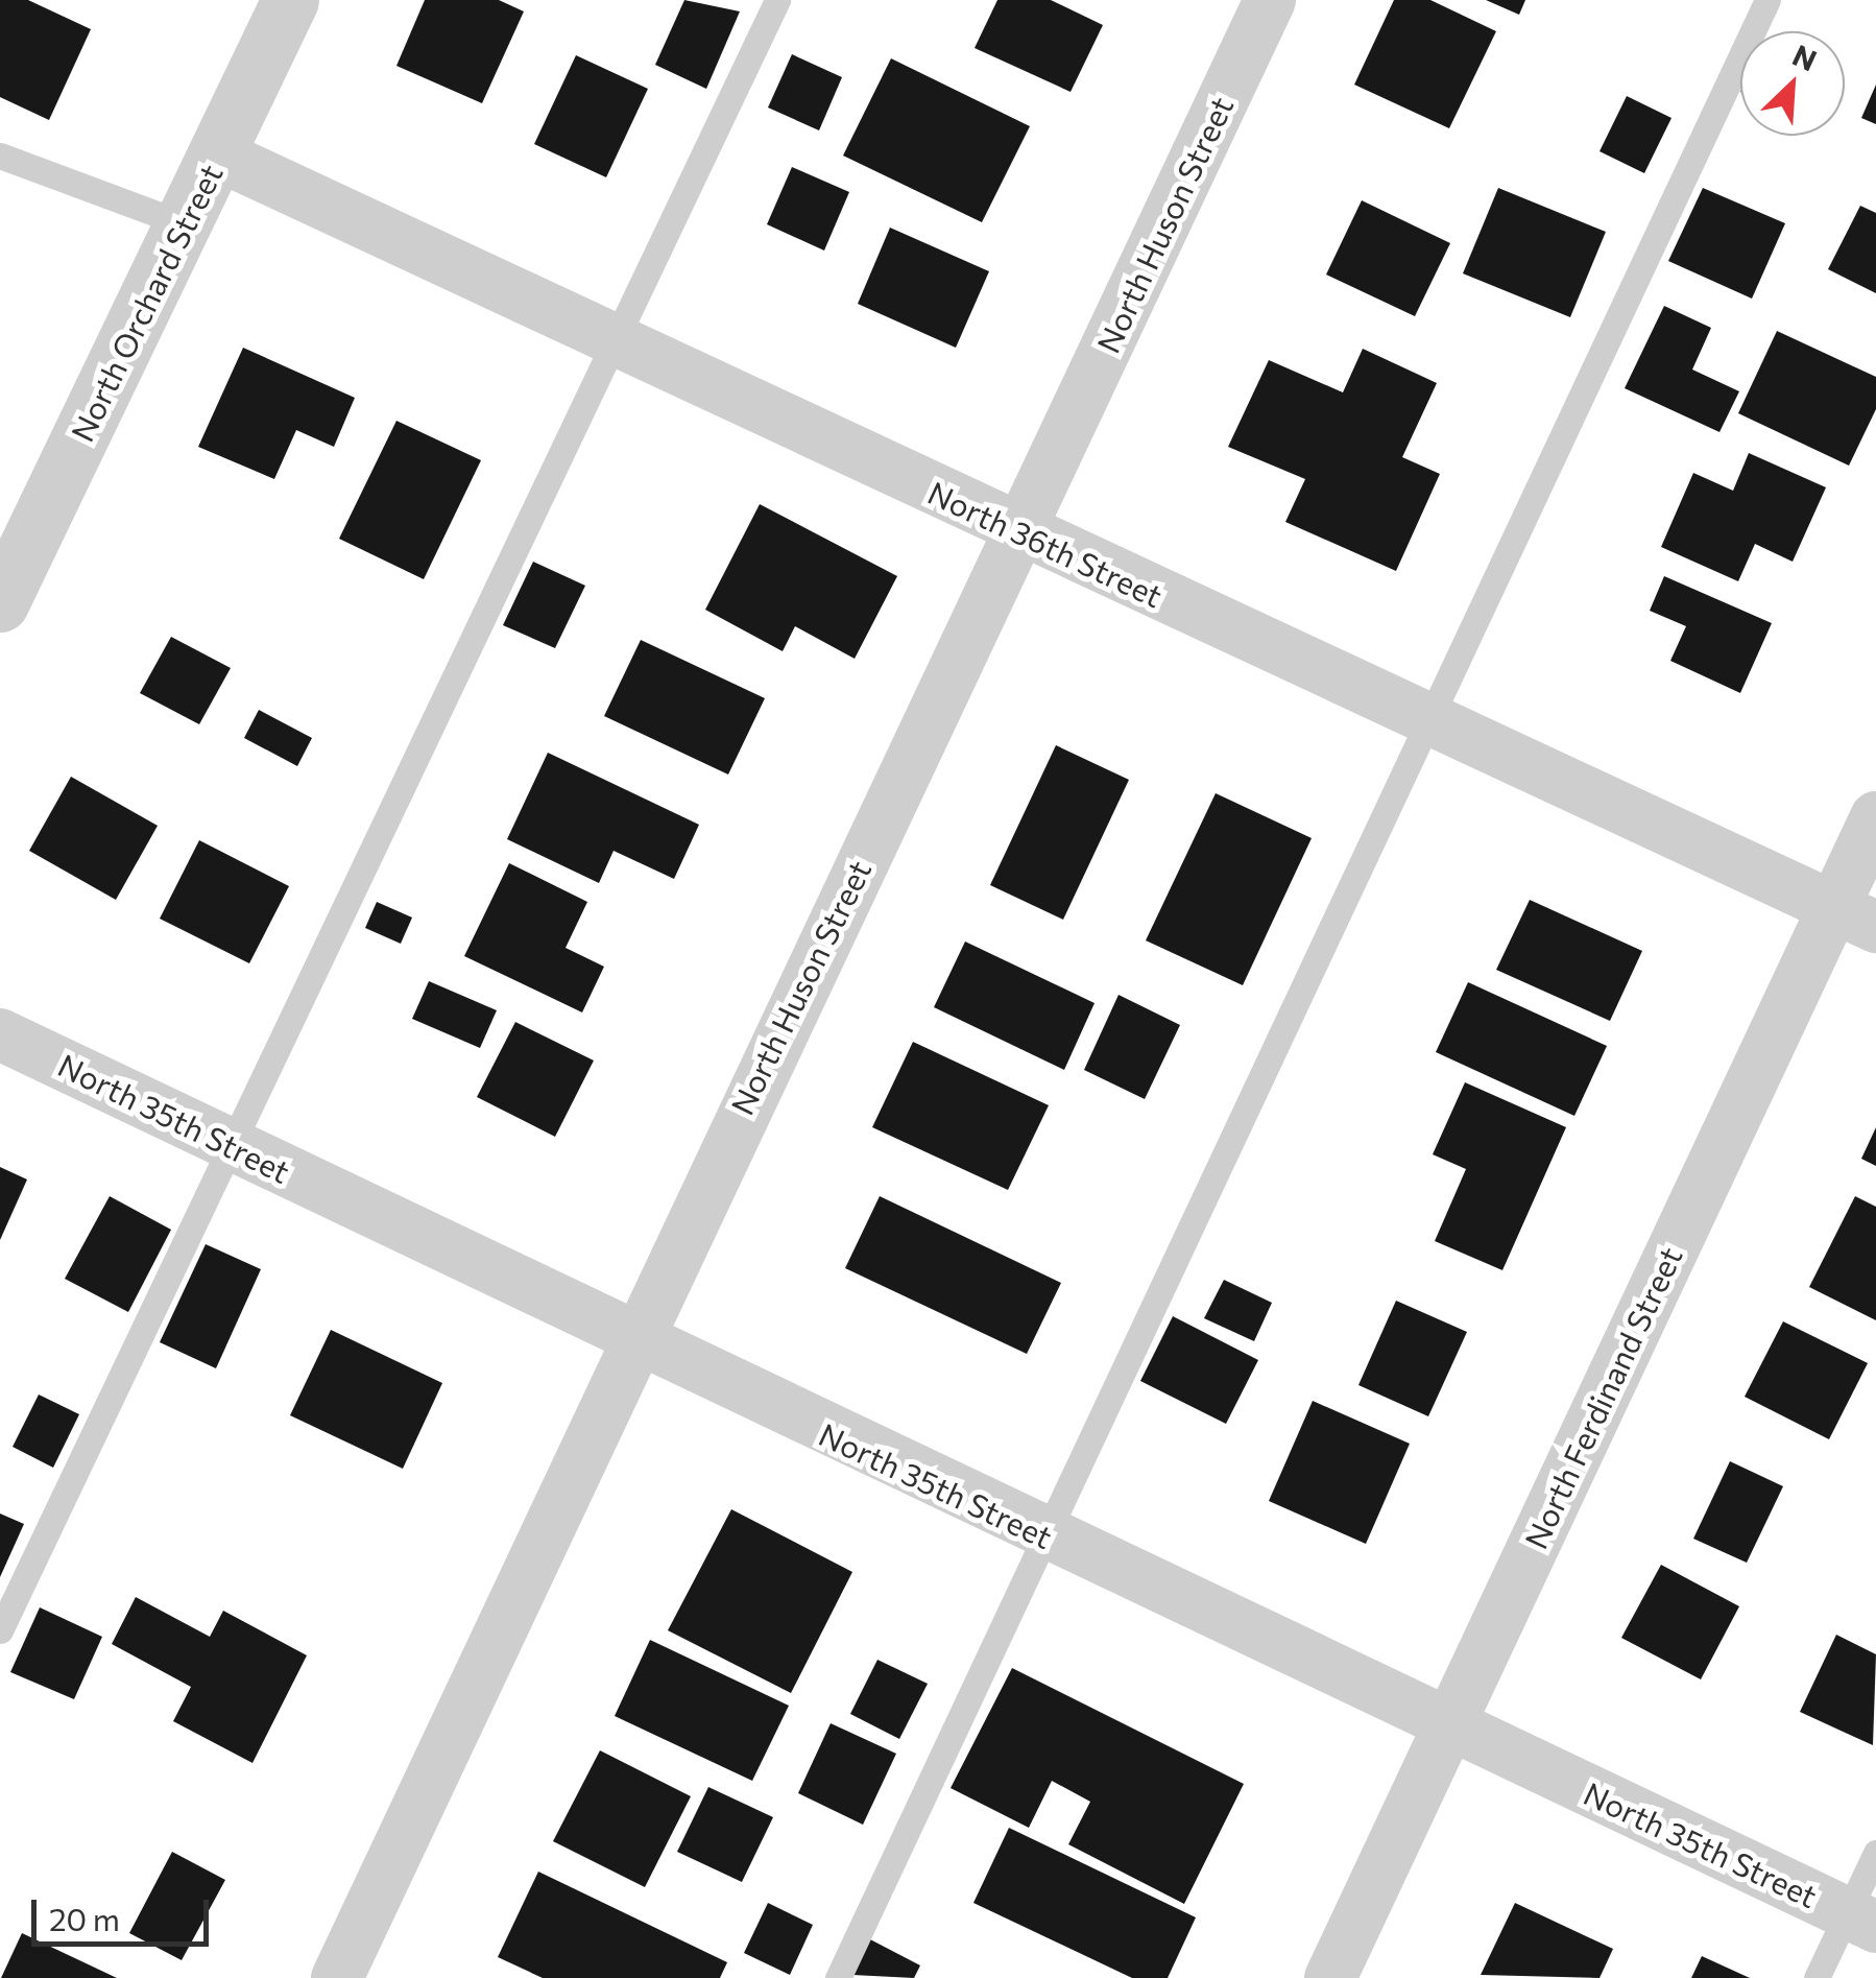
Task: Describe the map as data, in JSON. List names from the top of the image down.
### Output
{
  "streets": {
    "street": [
      "North Huson Street",
      "North Orchard Street",
      "North 36th Street",
      "North 35th Street",
      "North Ferdinand Street"
    ]
  },
  "crossings": [
    ["North Huson Street", "North 36th Street"],
    ["North Huson Street", "North 35th Street"],
    ["North Orchard Street", "North 36th Street"],
    ["North 36th Street", "North Ferdinand Street"],
    ["North 35th Street", "North Ferdinand Street"]
  ],
  "scale_bar": "20 m",
  "north": "top right"
}
